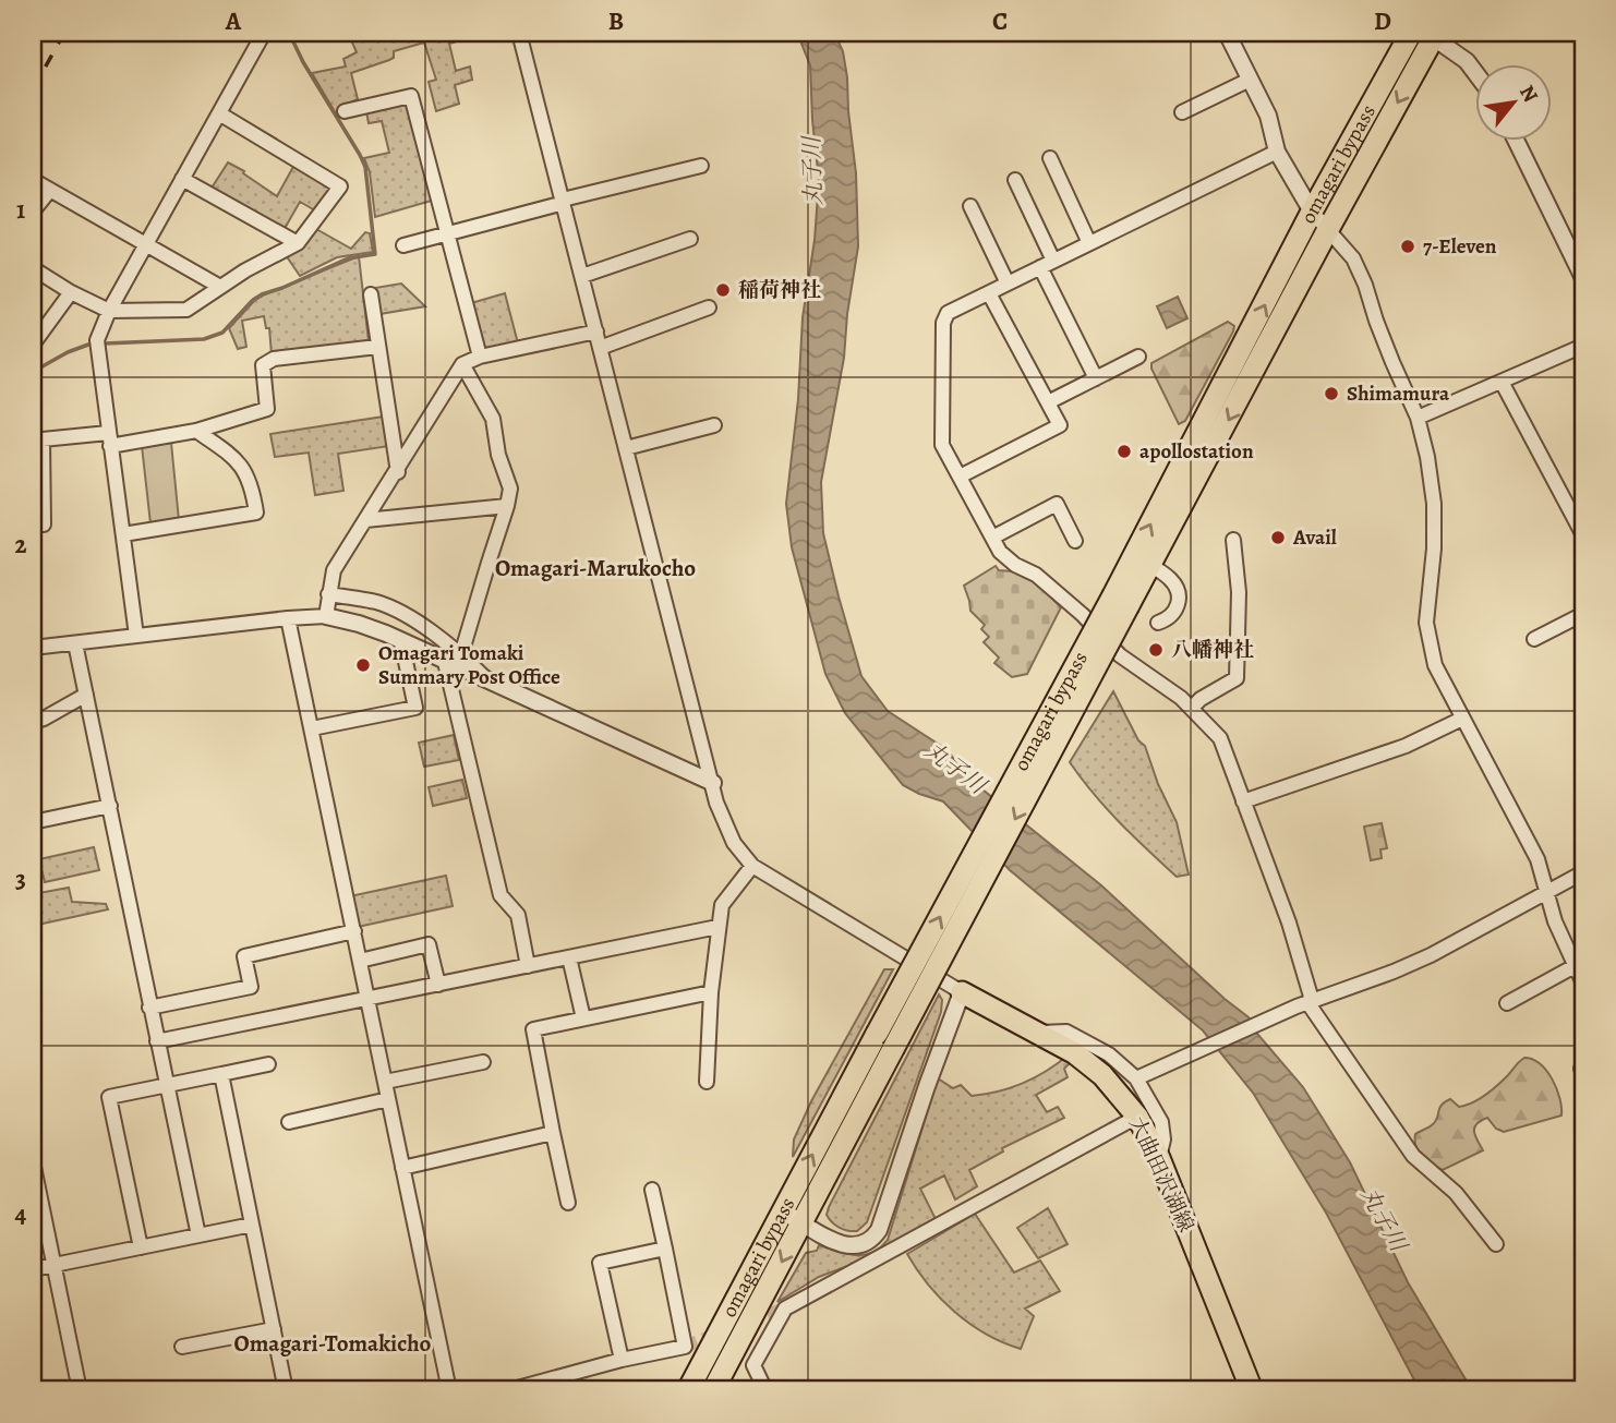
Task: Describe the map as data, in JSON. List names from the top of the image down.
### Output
{
  "streets": {
    "main road": ["omagari bypass", "大曲田沢湖線"]
  },
  "districts": ["Omagari-Marukocho", "Omagari-Tomakicho"],
  "water": ["丸子川"],
  "places": [
    "7-Eleven",
    "稲荷神社",
    "Shimamura",
    "apollostation",
    "Avail",
    "八幡神社",
    "Omagari Tomaki Summary Post Office"
  ],
  "north": "top right",
  "grid": {
    "columns": [
      "A",
      "B",
      "C",
      "D"
    ],
    "rows": [
      "1",
      "2",
      "3",
      "4"
    ]
  }
}
